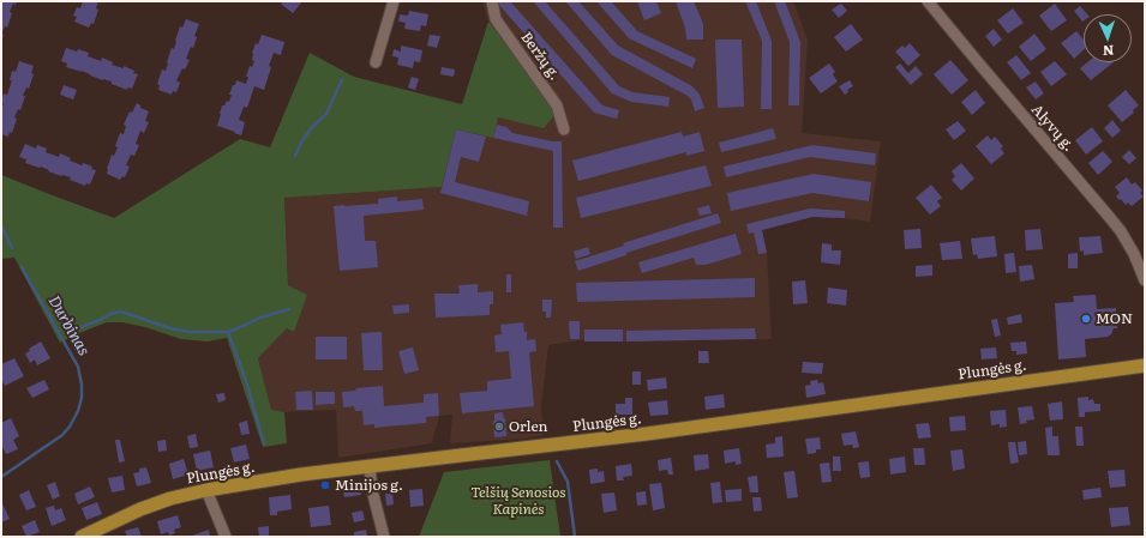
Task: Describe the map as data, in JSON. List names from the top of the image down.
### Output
{
  "streets": {
    "main road": ["Plungės g."],
    "street": ["Beržų g.", "Alyvų g."]
  },
  "water": ["Durbinas"],
  "parks": ["Telšių Senosios Kapinės"],
  "places": ["MON", "Orlen", "Minijos g."],
  "north": "bottom"
}
